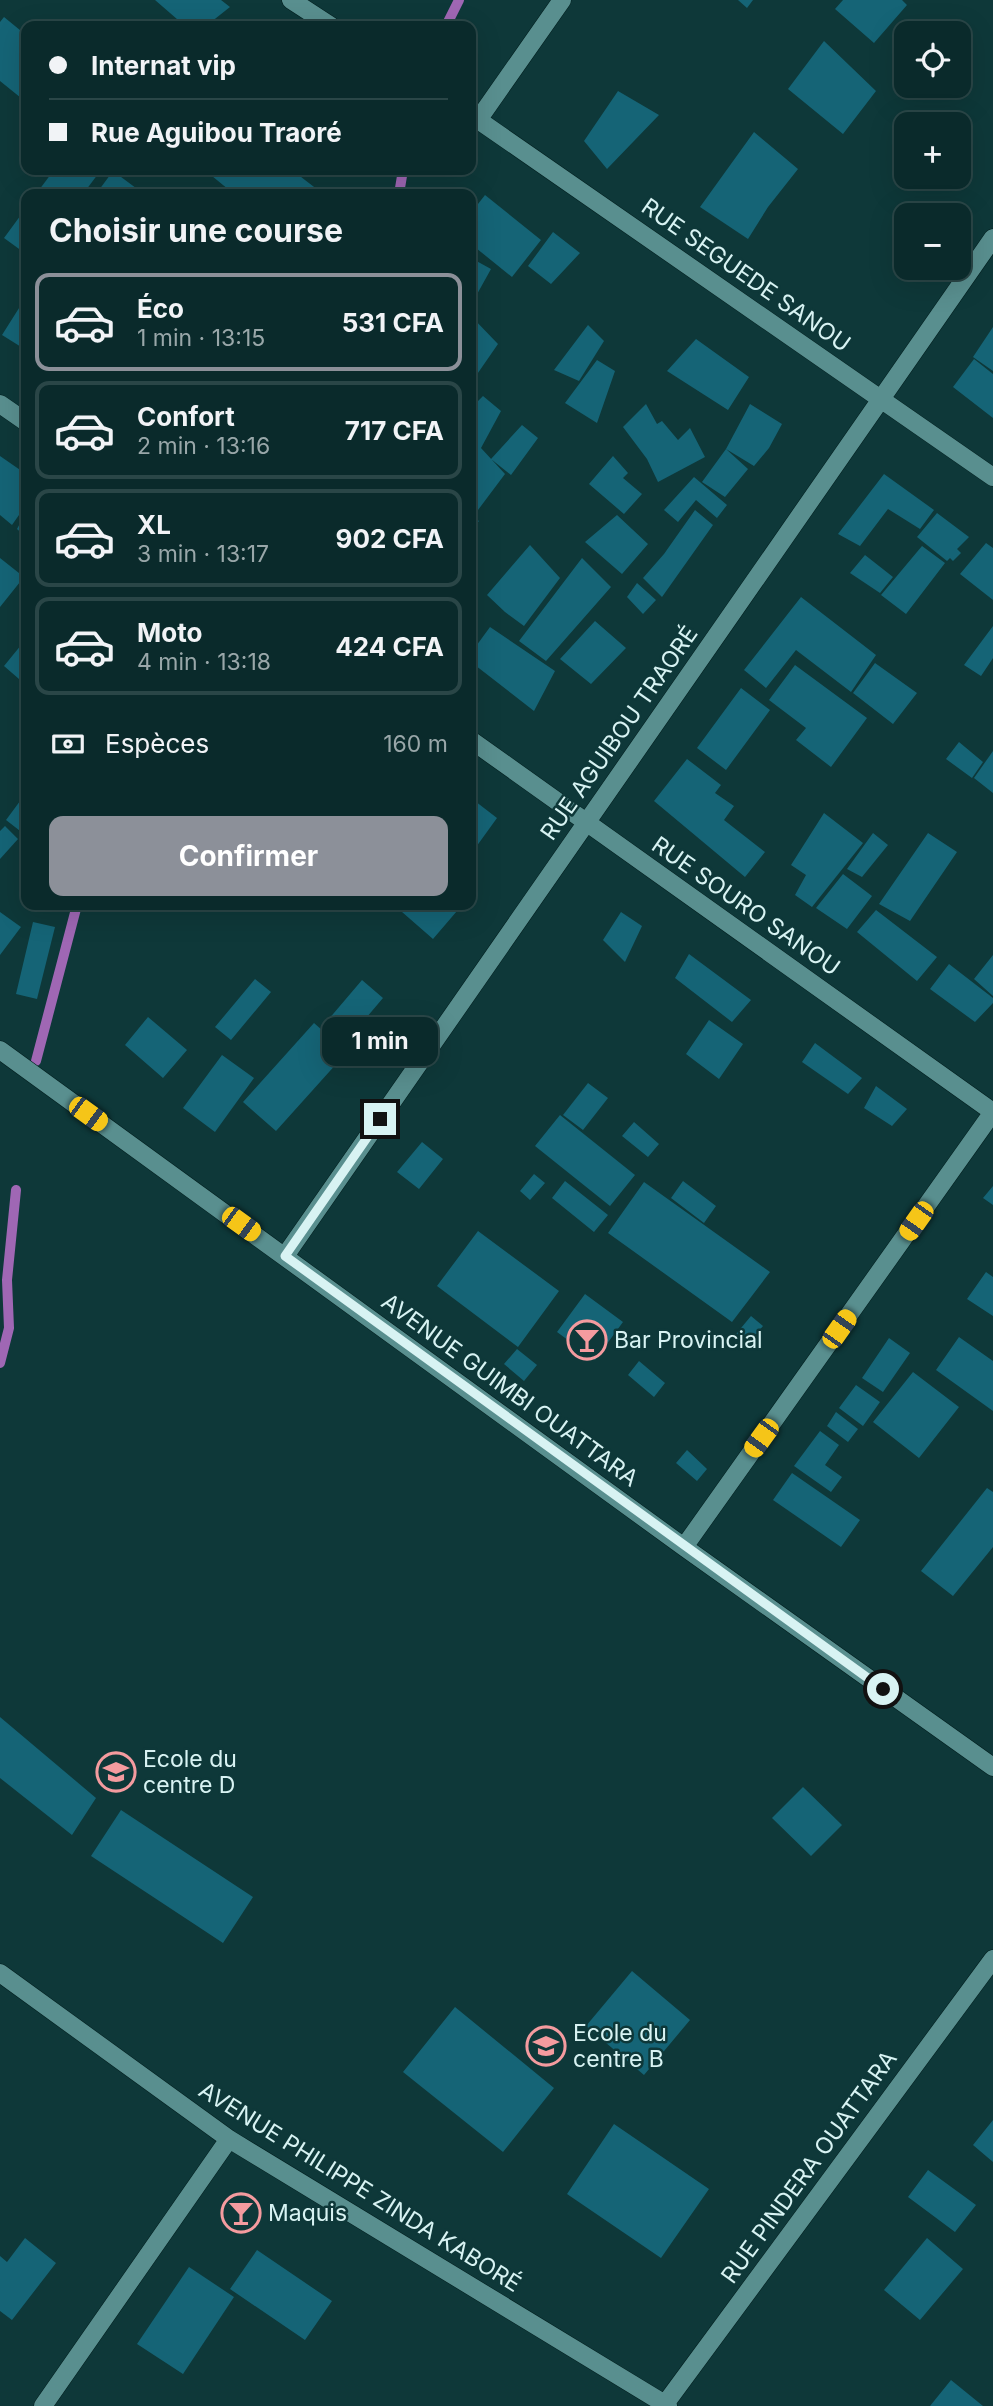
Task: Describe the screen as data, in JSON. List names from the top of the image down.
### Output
{
  "streets": {
    "street": [
      "RUE SEGUEDE SANOU",
      "RUE AGUIBOU TRAORÉ",
      "RUE SOURO SANOU",
      "AVENUE GUIMBI OUATTARA",
      "RUE PINDERA OUATTARA",
      "AVENUE PHILIPPE ZINDA KABORÉ"
    ]
  },
  "crossings": [
    ["RUE SEGUEDE SANOU", "RUE AGUIBOU TRAORÉ"],
    ["RUE AGUIBOU TRAORÉ", "RUE SOURO SANOU"],
    ["RUE AGUIBOU TRAORÉ", "AVENUE GUIMBI OUATTARA"],
    ["RUE PINDERA OUATTARA", "AVENUE PHILIPPE ZINDA KABORÉ"]
  ],
  "places": {
    "bar": ["Bar Provincial", "Maquis"],
    "school or university": ["Ecole du centre D", "Ecole du centre B"]
  },
  "page": {
    "map_buttons": ["+", "−"],
    "banner": ["Internat vip", "Rue Aguibou Traoré"],
    "heading": "Choisir une course",
    "list": [
      {
        "name": "Éco",
        "note": "1 min · 13:15",
        "value": "531 CFA"
      },
      {
        "name": "Confort",
        "note": "2 min · 13:16",
        "value": "717 CFA"
      },
      {
        "name": "XL",
        "note": "3 min · 13:17",
        "value": "902 CFA"
      },
      {
        "name": "Moto",
        "note": "4 min · 13:18",
        "value": "424 CFA"
      }
    ],
    "pay": ["Espèces", "160 m"],
    "buttons": "Confirmer",
    "bubble": "1 min"
  }
}
